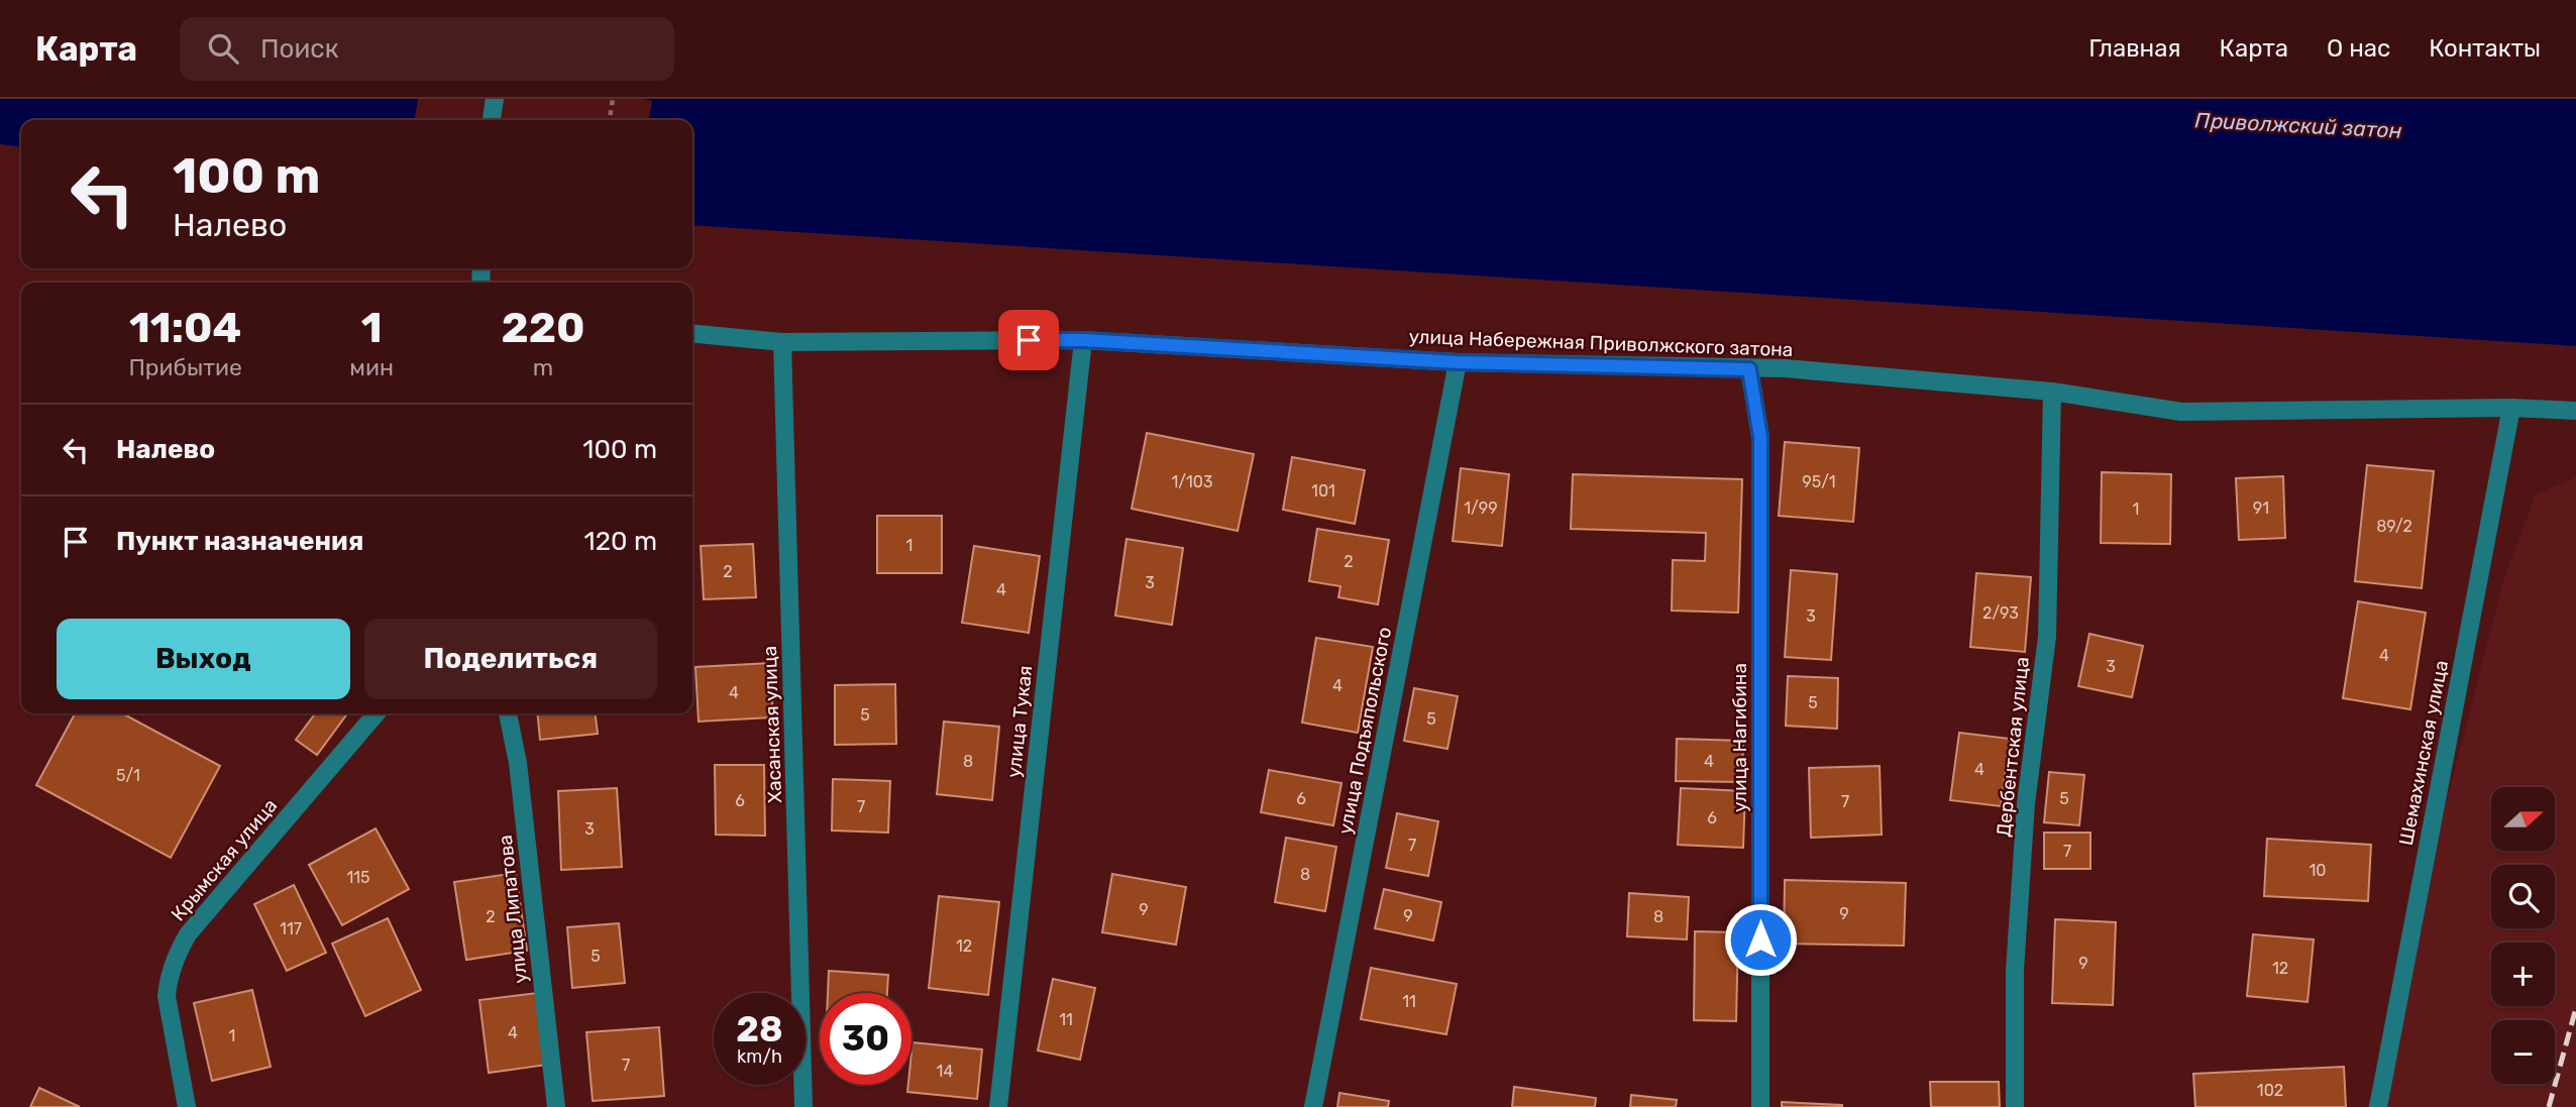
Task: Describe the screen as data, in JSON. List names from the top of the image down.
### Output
{
  "streets": {
    "street": [
      "улица Набережная Приволжского затона",
      "улица Тукая",
      "Хасанская улица",
      "улица Подъяпольского",
      "улица Нагибина",
      "Дербентская улица",
      "Шемахинская улица",
      "Крымская улица",
      "улица Липатова"
    ]
  },
  "crossings": [
    ["улица Набережная Приволжского затона", "улица Тукая"],
    ["улица Набережная Приволжского затона", "Хасанская улица"],
    ["улица Набережная Приволжского затона", "улица Подъяпольского"],
    ["улица Набережная Приволжского затона", "улица Нагибина"],
    ["улица Набережная Приволжского затона", "Дербентская улица"],
    ["улица Набережная Приволжского затона", "Шемахинская улица"]
  ],
  "water": ["Приволжский затон"],
  "house_numbers": [
    "1/103",
    "95/1",
    "101",
    "1/99",
    "91",
    "1",
    "89/2",
    "1",
    "2",
    "2",
    "3",
    "4",
    "2/93",
    "3",
    "4",
    "3",
    "4",
    "4",
    "5",
    "5",
    "5",
    "8",
    "4",
    "4",
    "5/1",
    "6",
    "5",
    "6",
    "7",
    "7",
    "6",
    "3",
    "7",
    "7",
    "10",
    "8",
    "115",
    "9",
    "9",
    "9",
    "2",
    "8",
    "117",
    "12",
    "5",
    "9",
    "12",
    "11",
    "11",
    "4",
    "1",
    "7",
    "14",
    "102"
  ],
  "north": "right",
  "page": {
    "header": "Карта",
    "search": "Поиск",
    "nav": [
      "Главная",
      "Карта",
      "О нас",
      "Контакты"
    ],
    "turn": ["100 m", "Налево"],
    "eta": [
      "11:04",
      "Прибытие",
      "1",
      "мин",
      "220",
      "m"
    ],
    "list": [
      {
        "name": "Налево",
        "value": "100 m"
      },
      {
        "name": "Пункт назначения",
        "value": "120 m"
      }
    ],
    "buttons": ["Выход", "Поделиться"],
    "map_buttons": ["+", "−"],
    "speed": "28 km/h",
    "limit": "30"
  }
}
